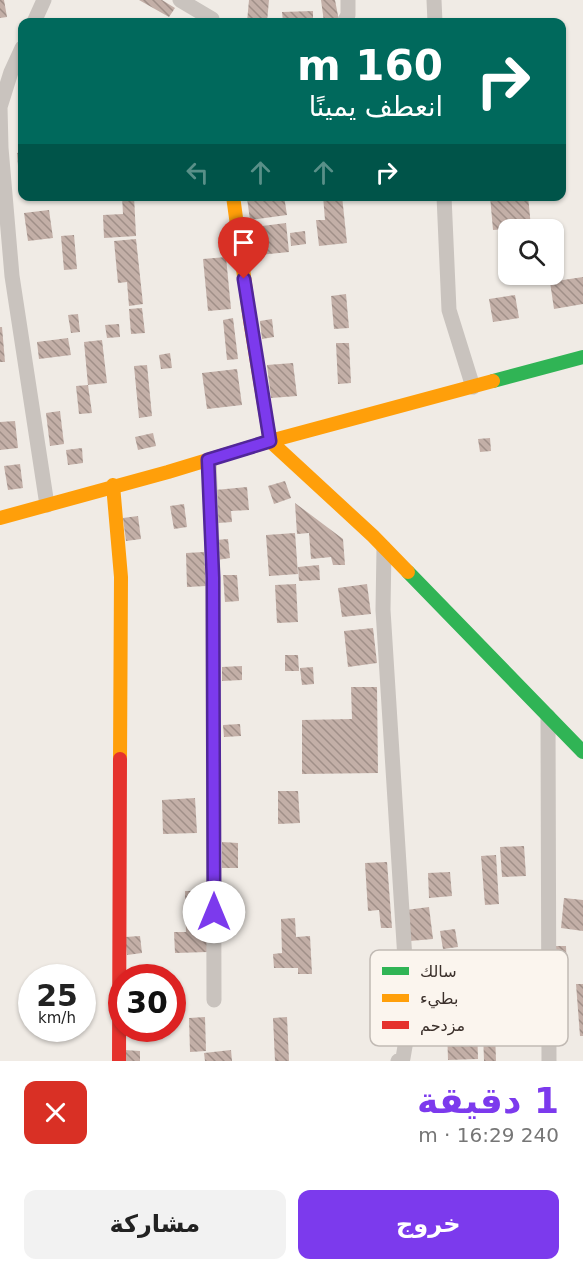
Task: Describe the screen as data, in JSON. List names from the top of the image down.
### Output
{
  "legend": ["سالك", "بطيء", "مزدحم"],
  "page": {
    "turn": ["160 m", "انعطف يمينًا"],
    "speed": "25 km/h",
    "limit": "30",
    "heading": ["1 دقيقة", "240 m · 16:29"],
    "buttons": ["خروج", "مشاركة"]
  }
}
